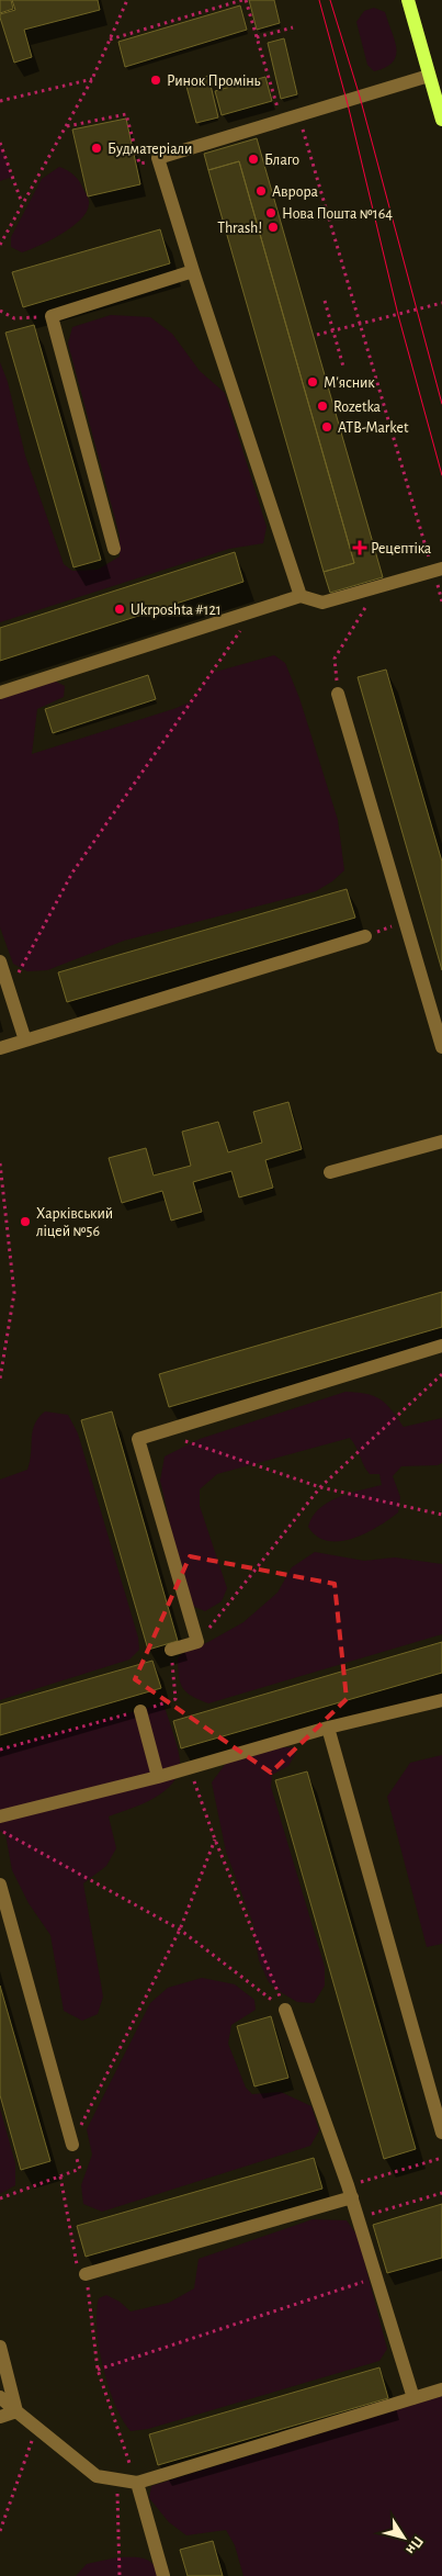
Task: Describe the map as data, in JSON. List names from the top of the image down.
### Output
{
  "places": {
    "other": [
      "Ринок Промінь",
      "Будматеріали",
      "Благо",
      "Аврора",
      "Нова Пошта №164",
      "Thrash!",
      "М'ясник",
      "Rozetka",
      "ATB-Market",
      "Ukrposhta #121",
      "Харківський ліцей №56"
    ],
    "health": ["Рецептіка"]
  },
  "north": "bottom right"
}
